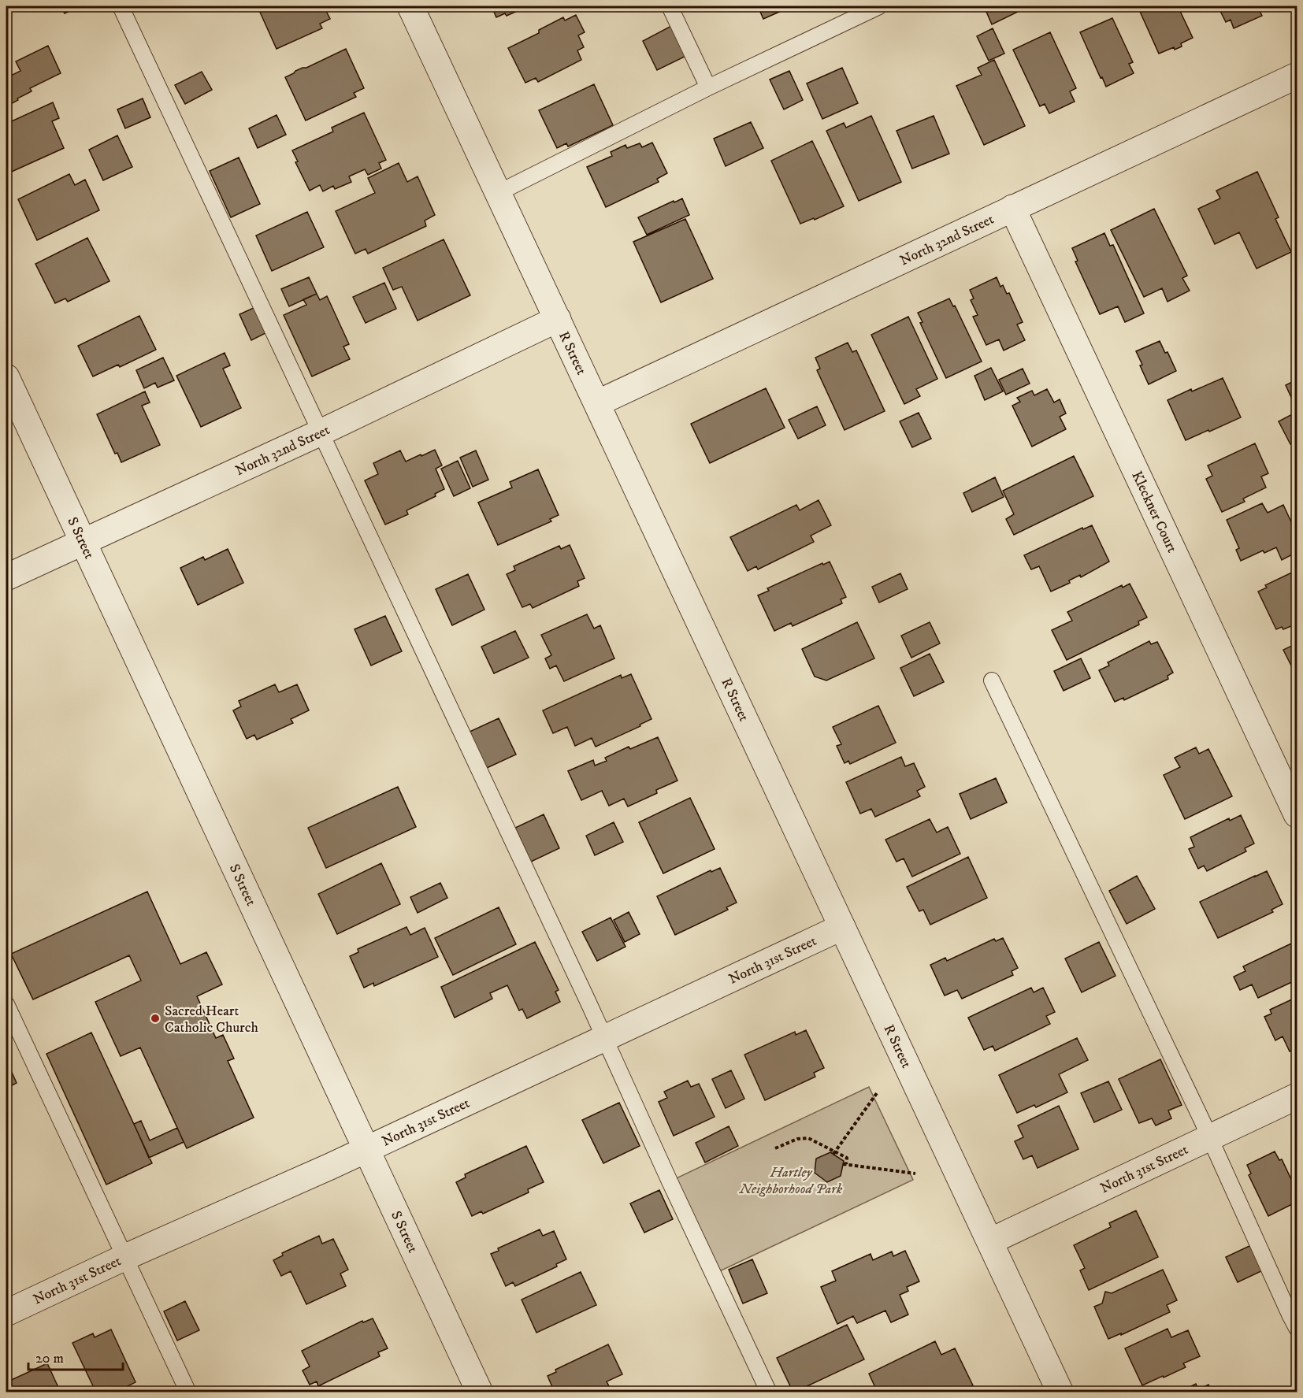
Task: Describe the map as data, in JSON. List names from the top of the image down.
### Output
{
  "streets": {
    "street": [
      "North 32nd Street",
      "R Street",
      "Kleckner Court",
      "S Street",
      "North 31st Street"
    ]
  },
  "crossings": [
    ["North 32nd Street", "R Street"],
    ["North 32nd Street", "Kleckner Court"],
    ["North 32nd Street", "S Street"],
    ["R Street", "North 31st Street"],
    ["S Street", "North 31st Street"]
  ],
  "parks": ["Hartley Neighborhood Park"],
  "places": ["Sacred Heart Catholic Church"],
  "scale_bar": "20 m"
}
